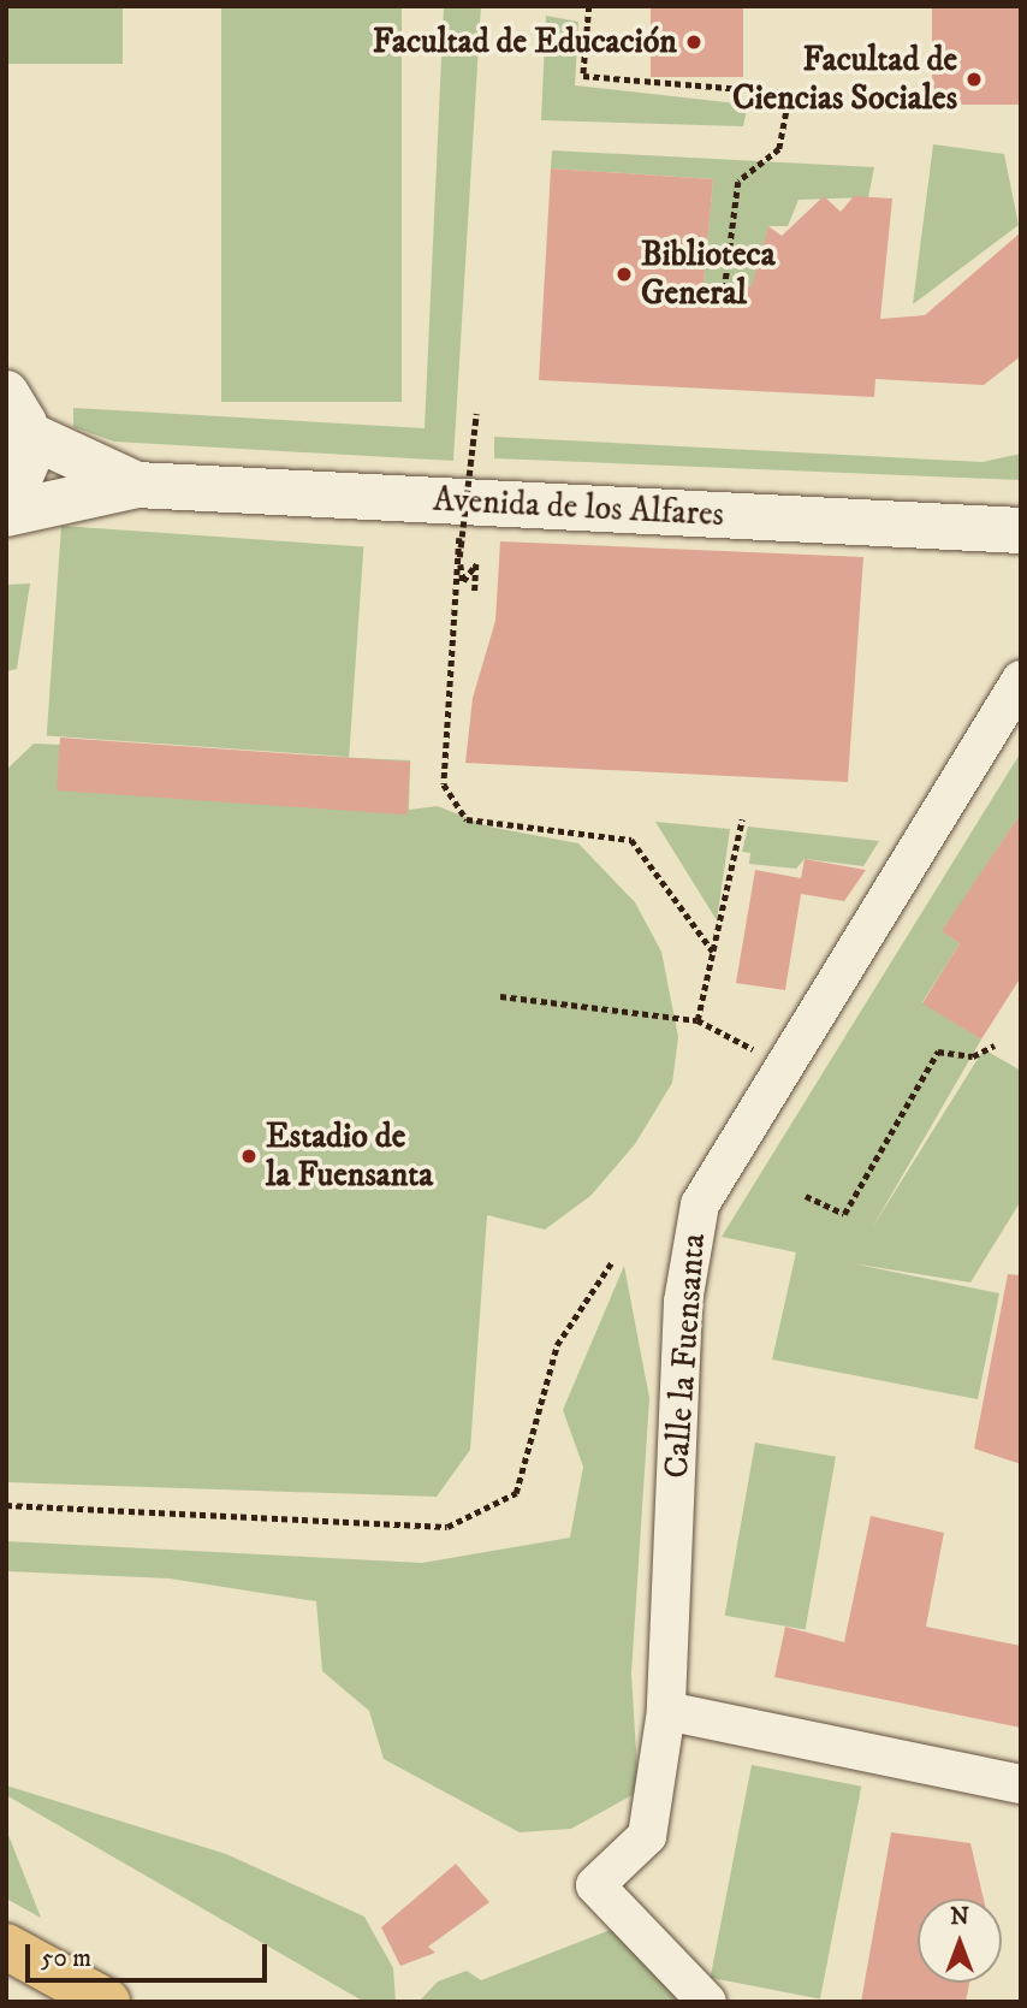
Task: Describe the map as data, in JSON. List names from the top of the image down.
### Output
{
  "streets": {
    "street": ["Avenida de los Alfares", "Calle la Fuensanta"]
  },
  "places": [
    "Facultad de Educación",
    "Facultad de Ciencias Sociales",
    "Biblioteca General",
    "Estadio de la Fuensanta"
  ],
  "scale_bar": "50 m",
  "north": "top"
}
